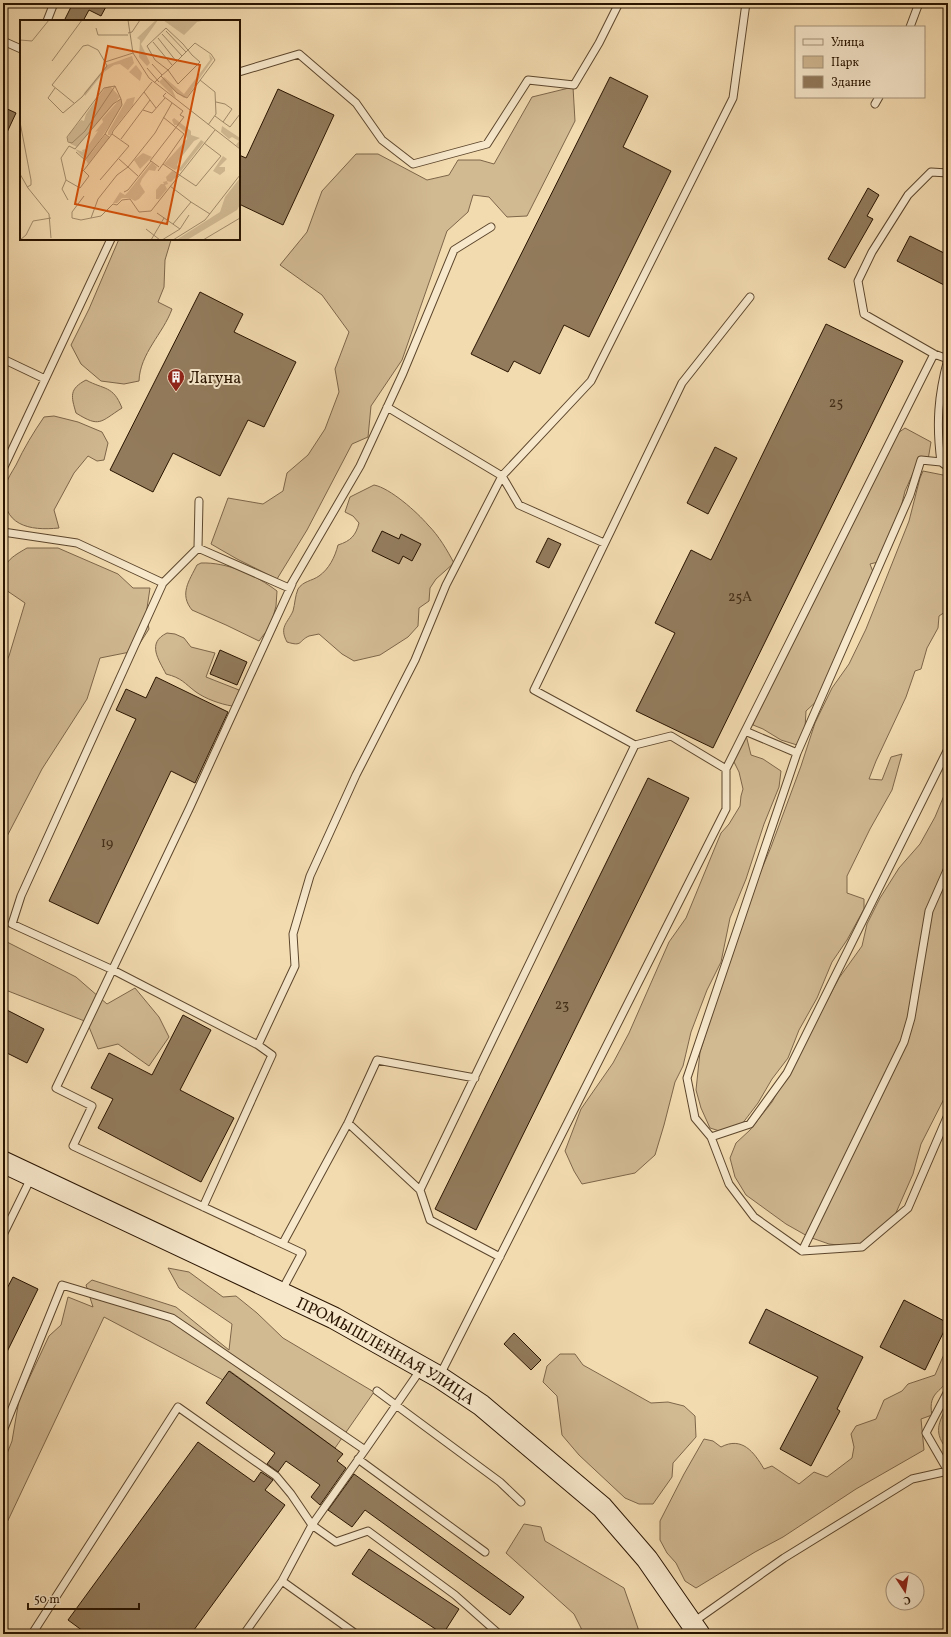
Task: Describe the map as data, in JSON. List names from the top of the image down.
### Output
{
  "streets": {
    "street": ["ПРОМЫШЛЕННАЯ УЛИЦА"]
  },
  "places": {
    "building": ["Лагуна"]
  },
  "house_numbers": [
    "25",
    "25А",
    "19",
    "23"
  ],
  "legend": ["Улица", "Парк", "Здание"],
  "scale_bar": "50 m",
  "north": "bottom"
}
